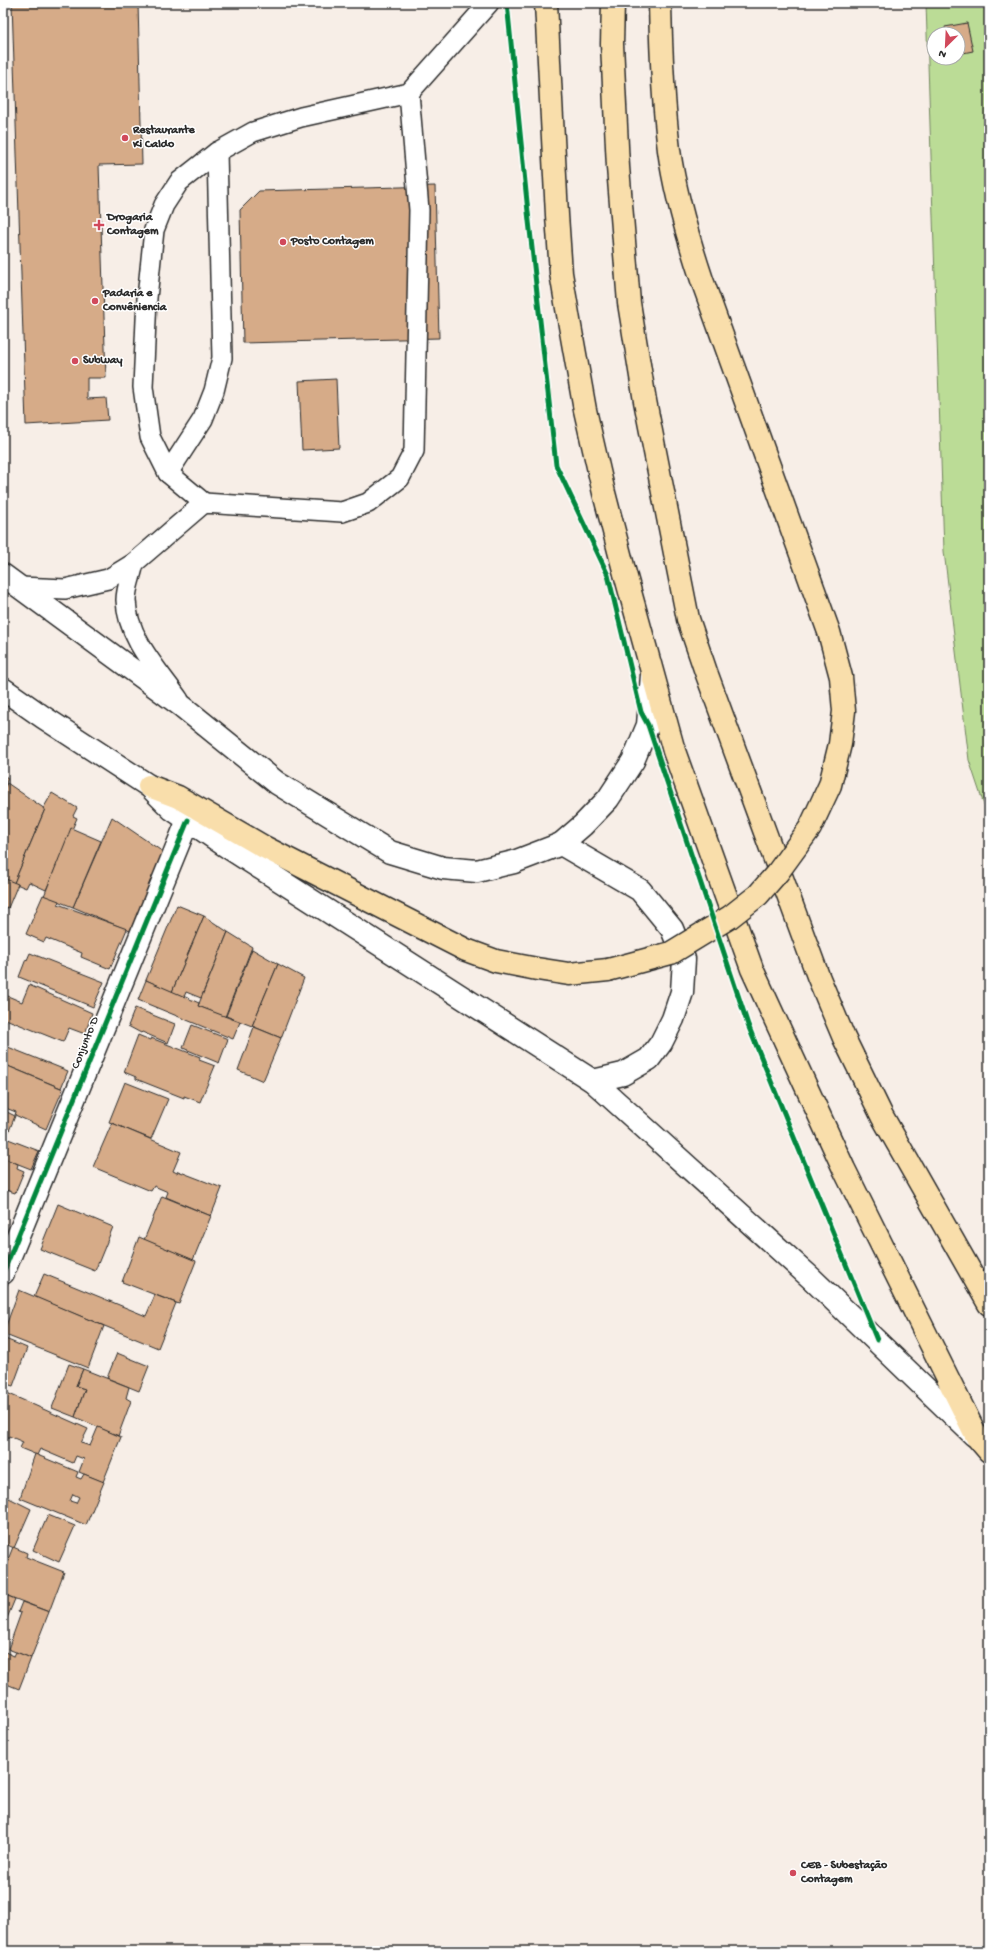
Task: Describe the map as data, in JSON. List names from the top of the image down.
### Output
{
  "streets": {
    "main road": ["Conjunto D"]
  },
  "places": {
    "other": [
      "Restaurante Ki Caldo",
      "Posto Contagem",
      "Padaria e Convêniencia",
      "Subway",
      "CEB - Subestação Contagem"
    ],
    "health": ["Drogaria Contagem"]
  },
  "north": "bottom left"
}
